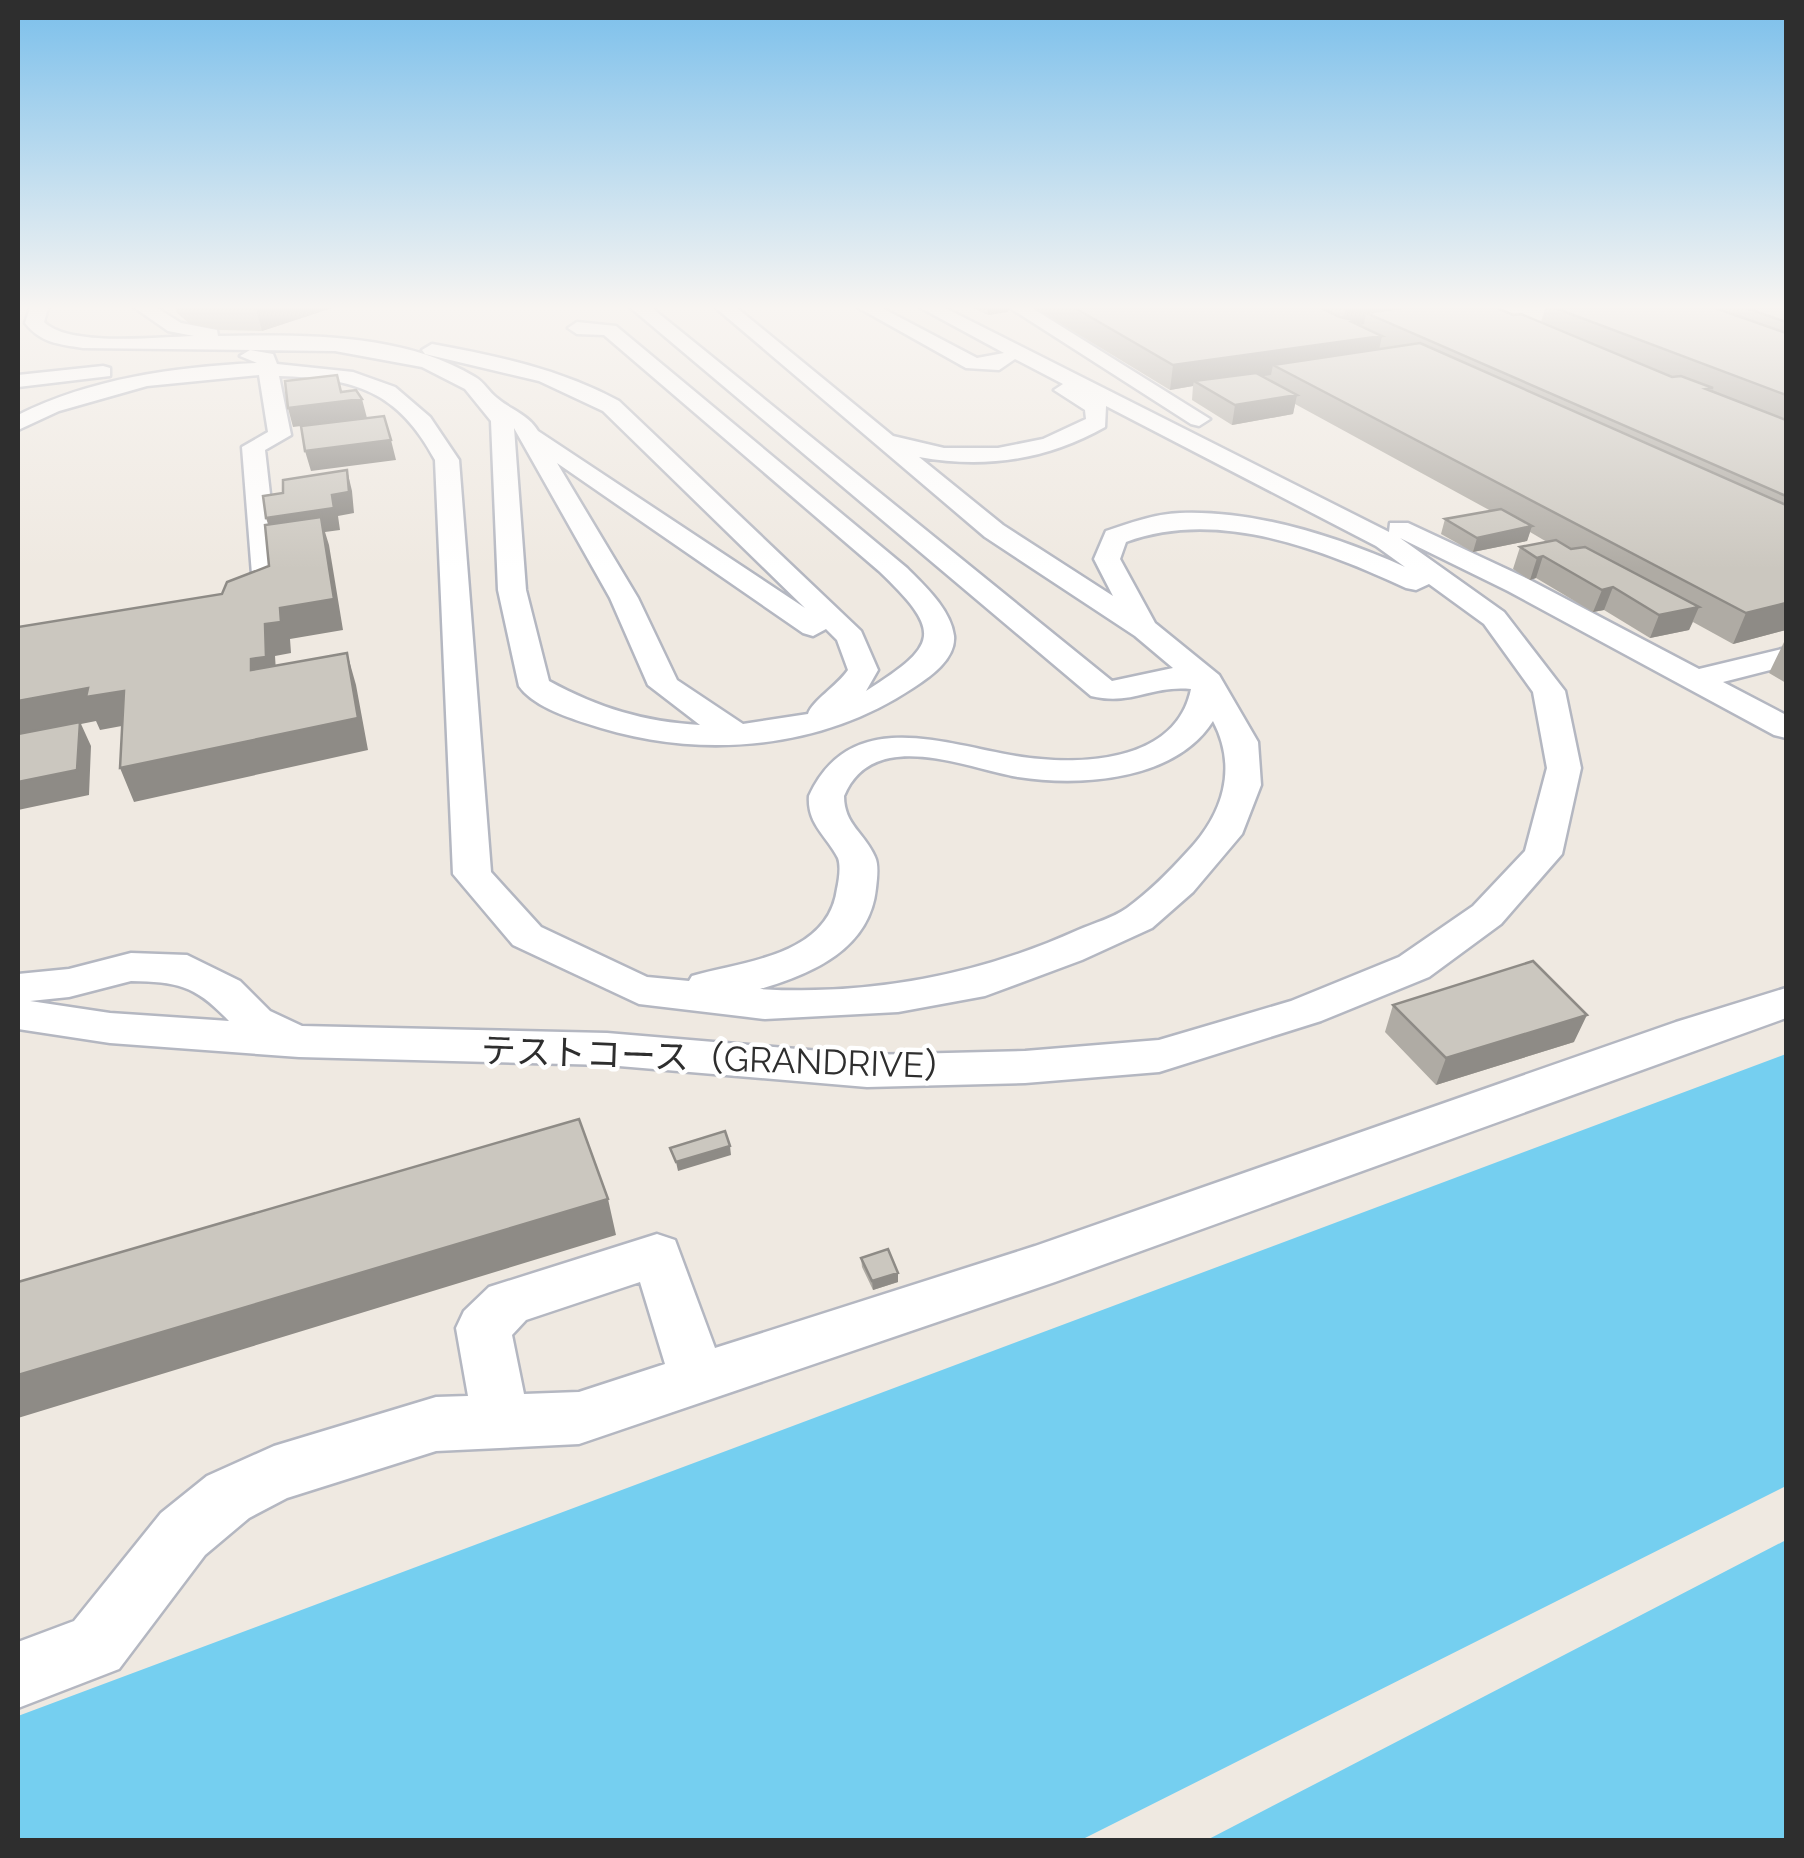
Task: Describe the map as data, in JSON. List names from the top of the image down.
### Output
{
  "streets": {
    "lane": ["テストコース（GRANDRIVE）"]
  }
}
